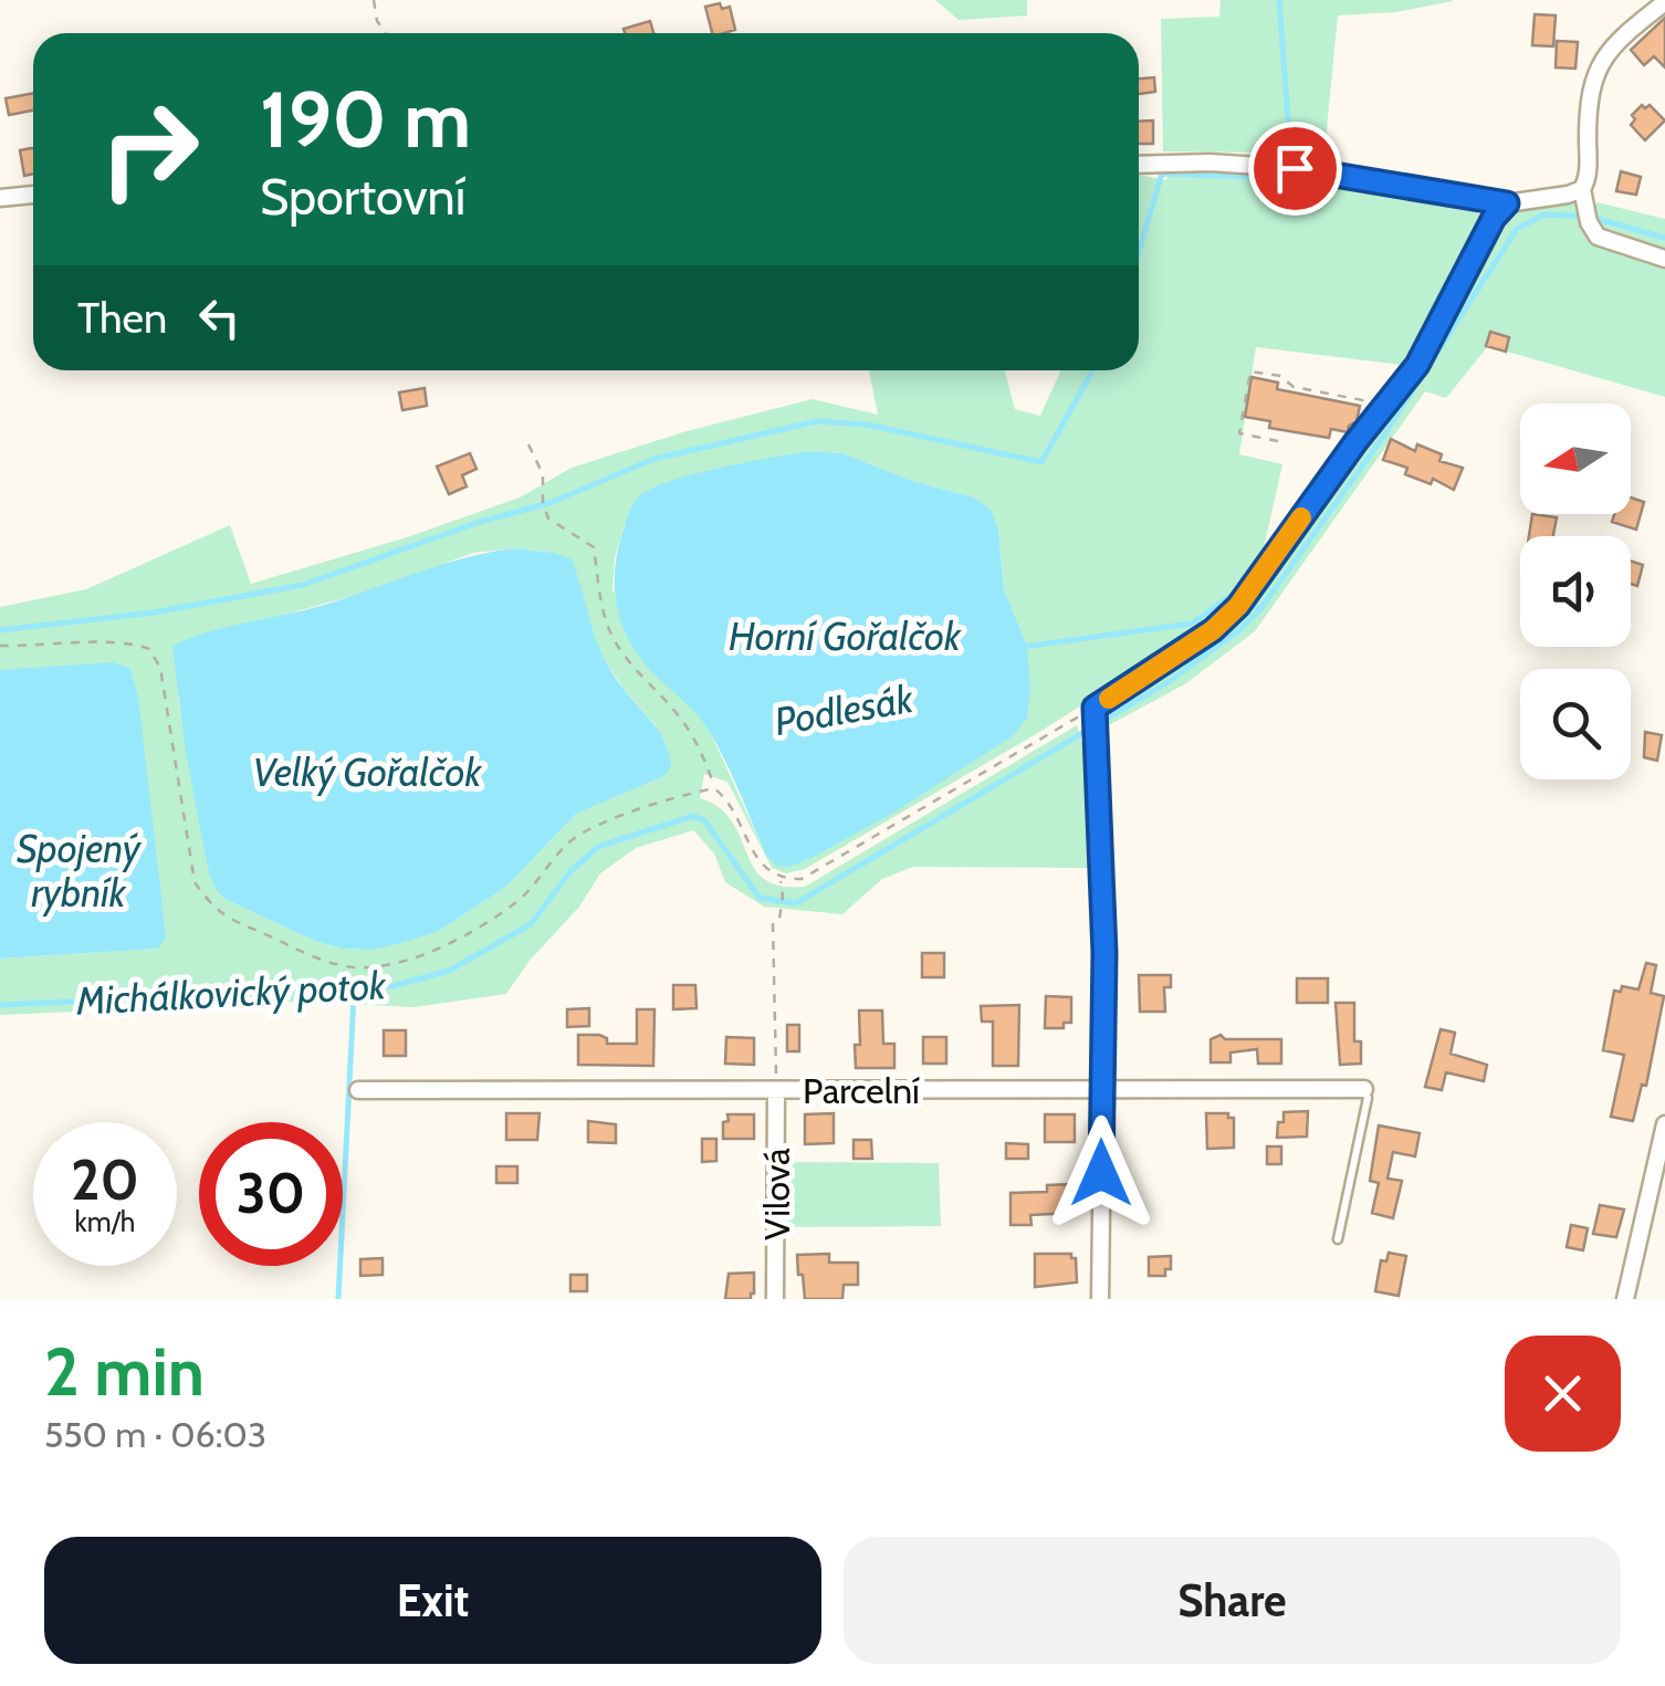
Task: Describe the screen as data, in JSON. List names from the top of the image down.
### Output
{
  "streets": {
    "street": ["Parcelní", "Vilová"]
  },
  "crossings": [
    ["Parcelní", "Vilová"]
  ],
  "water": [
    "Horní Gořalčok",
    "Podlesák",
    "Velký Gořalčok",
    "Spojený rybník",
    "Michálkovický potok"
  ],
  "north": "left",
  "page": {
    "turn": ["190 m", "Sportovní"],
    "then": "Then",
    "speed": "20 km/h",
    "limit": "30",
    "heading": ["2 min", "550 m · 06:03"],
    "buttons": ["Exit", "Share"]
  }
}
